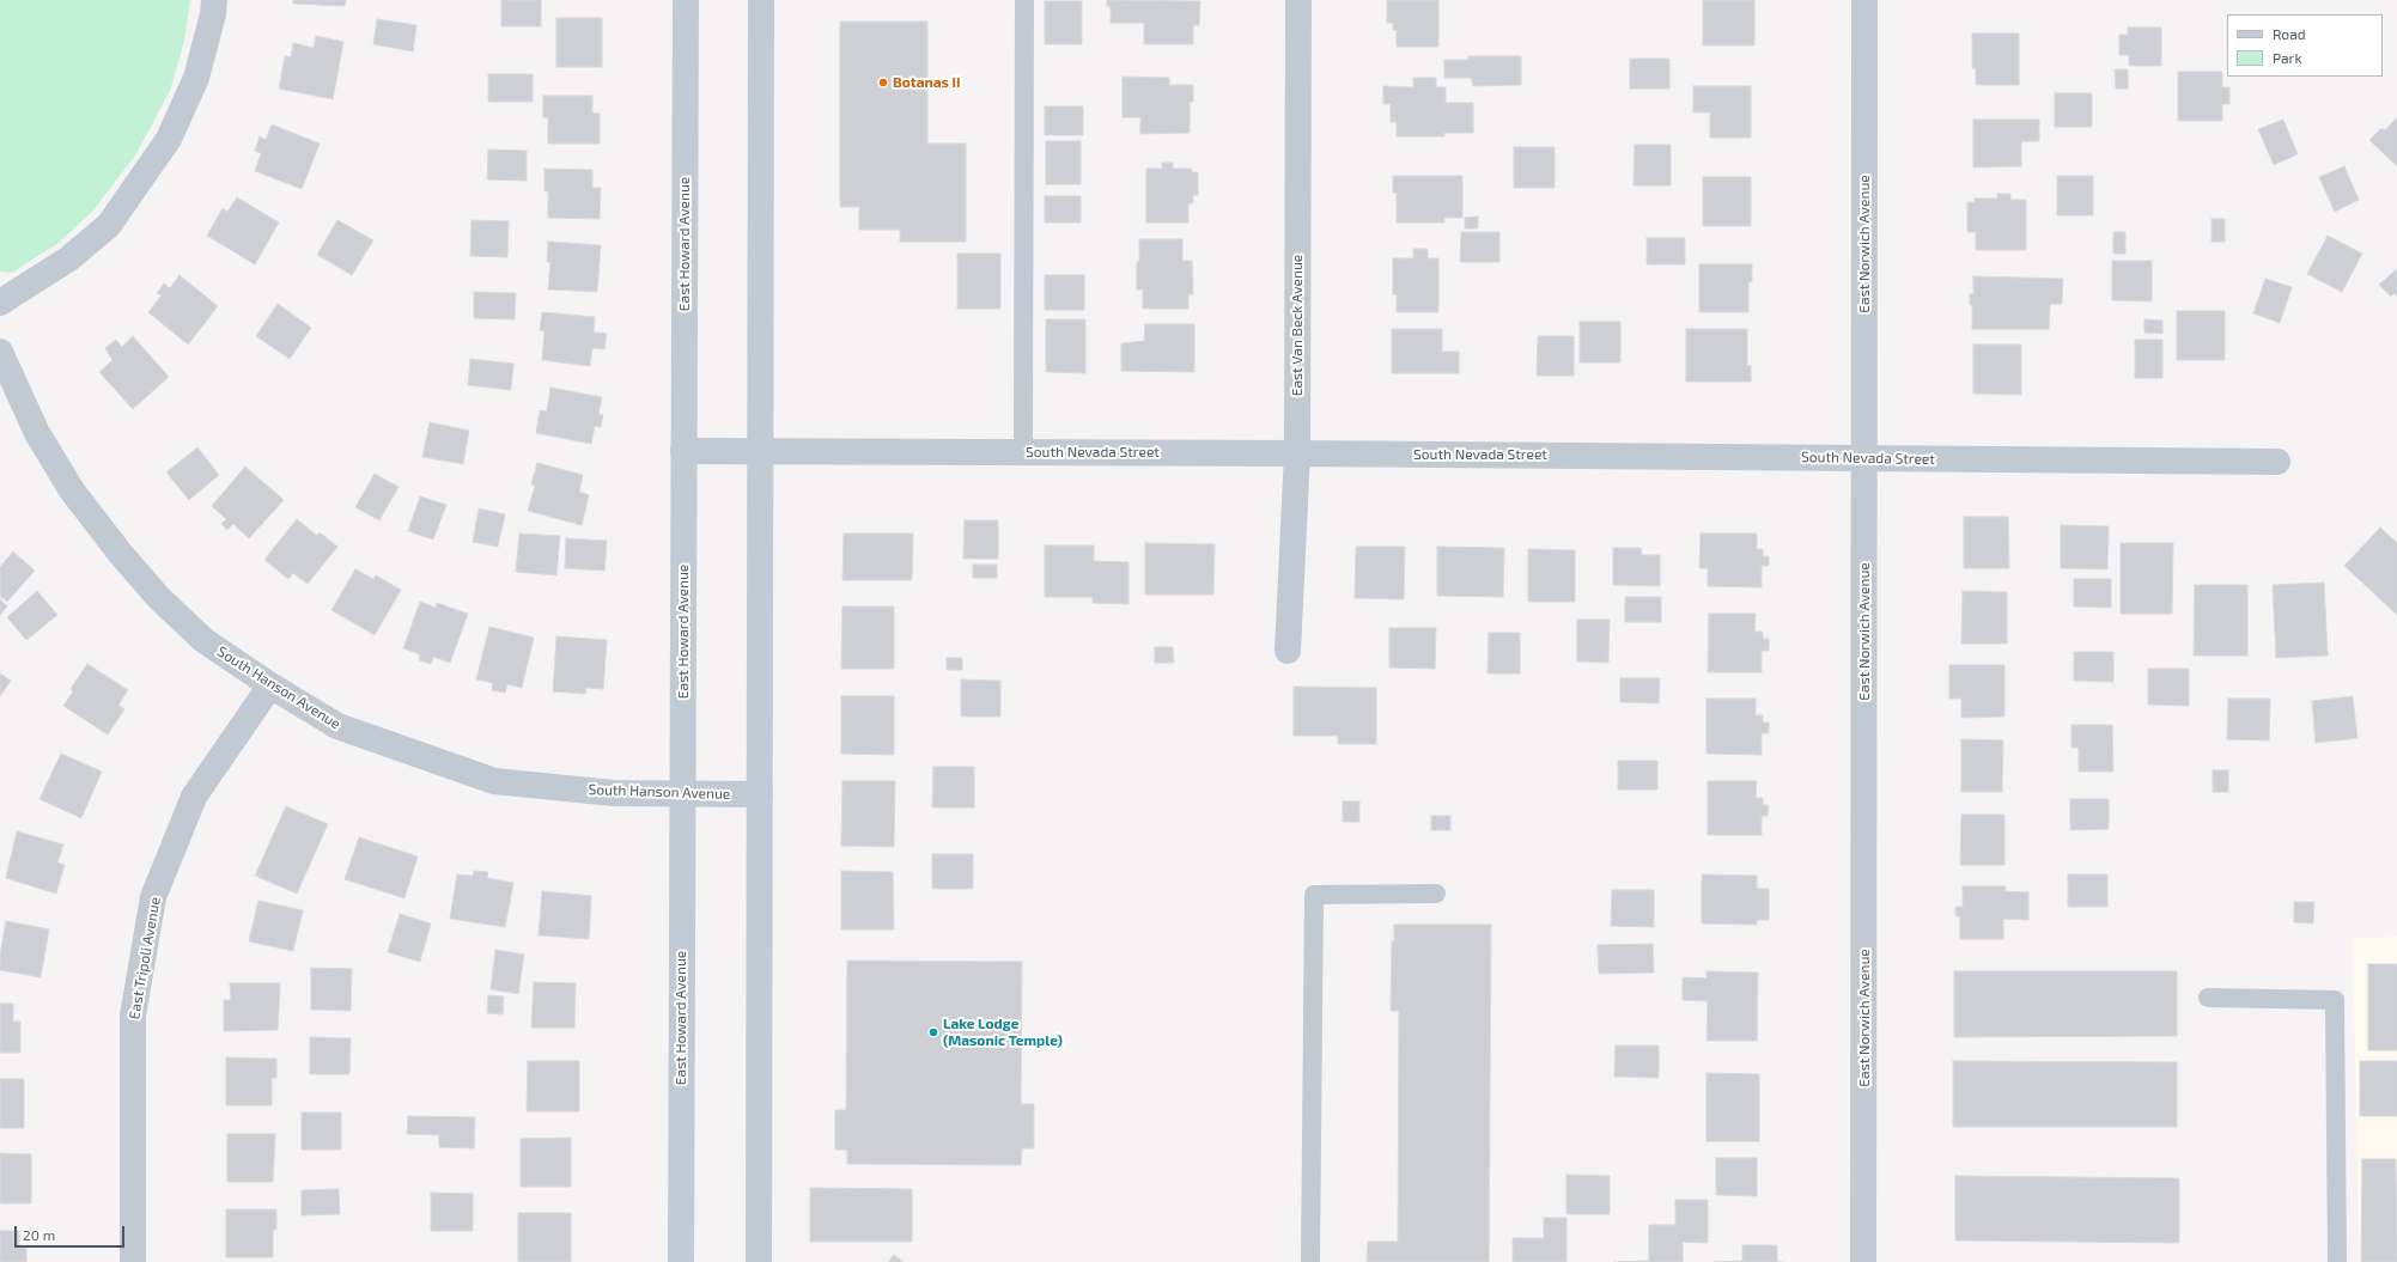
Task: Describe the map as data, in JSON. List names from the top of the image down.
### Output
{
  "streets": {
    "main road": ["East Howard Avenue"],
    "street": [
      "East Norwich Avenue",
      "East Van Beck Avenue",
      "South Nevada Street",
      "South Hanson Avenue",
      "East Tripoli Avenue"
    ]
  },
  "crossings": [
    ["East Howard Avenue", "South Nevada Street"],
    ["East Howard Avenue", "South Hanson Avenue"],
    ["East Norwich Avenue", "South Nevada Street"],
    ["East Van Beck Avenue", "South Nevada Street"],
    ["South Hanson Avenue", "East Tripoli Avenue"]
  ],
  "places": ["Botanas II", "Lake Lodge (Masonic Temple)"],
  "legend": ["Road", "Park"],
  "scale_bar": "20 m"
}
